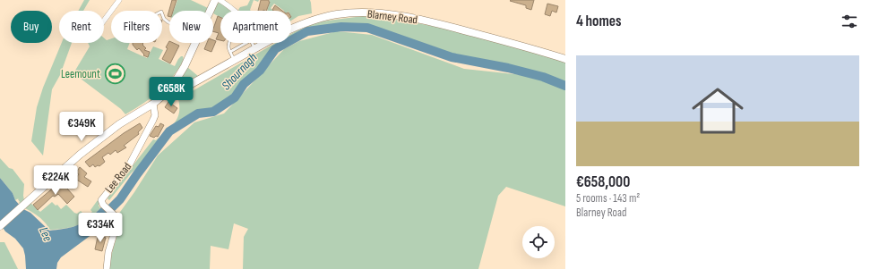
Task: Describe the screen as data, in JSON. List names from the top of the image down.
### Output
{
  "streets": {
    "main road": ["Blarney Road"],
    "street": ["Lee Road"]
  },
  "water": ["Shournagh", "Lee"],
  "places": {
    "sports": ["Leemount"]
  },
  "page": {
    "heading": "4 homes",
    "chip": [
      "Buy",
      "Rent",
      "Filters",
      "New",
      "Apartment"
    ],
    "list": [
      {
        "name": "€658,000",
        "note": "5 rooms · 143 m² · Blarney Road"
      }
    ],
    "price": [
      "€658K",
      "€349K",
      "€224K",
      "€334K"
    ]
  }
}
